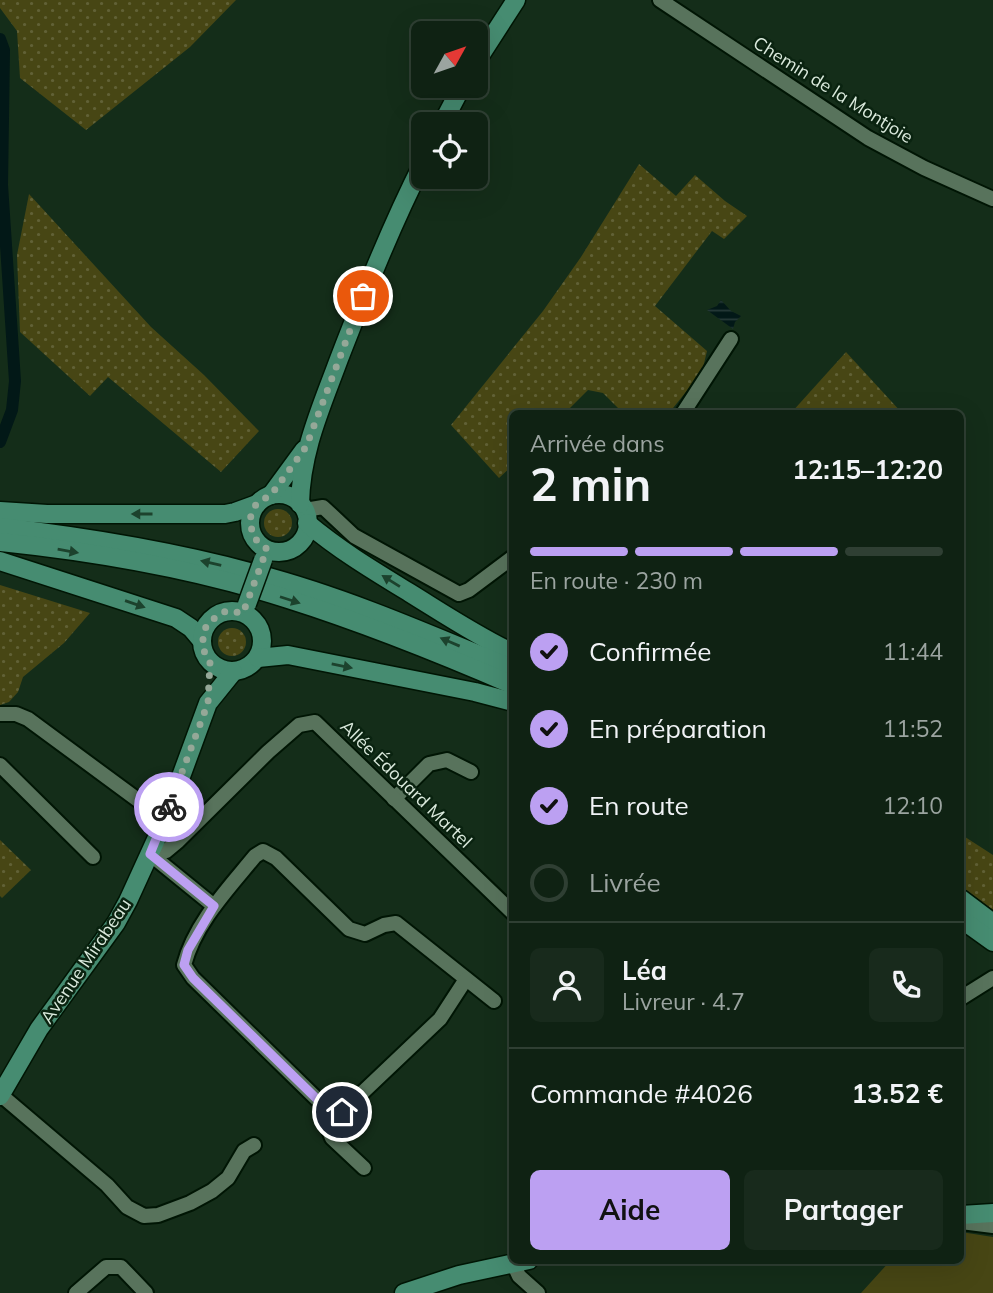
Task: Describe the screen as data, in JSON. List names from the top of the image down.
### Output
{
  "streets": {
    "main road": ["Avenue Mirabeau"],
    "street": ["Chemin de la Montjoie", "Allée Édouard Martel"]
  },
  "crossings": [
    ["Allée Édouard Martel", "Avenue Mirabeau"]
  ],
  "north": "top right",
  "page": {
    "heading": ["2 min", "Arrivée dans", "12:15–12:20"],
    "panel": [
      "Léa",
      "Livreur · 4.7",
      "Commande #4026",
      "13.52 €"
    ],
    "bar": "En route · 230 m",
    "list": [
      ["Confirmée", "11:44"],
      ["En préparation", "11:52"],
      ["En route", "12:10"],
      "Livrée"
    ],
    "buttons": ["Aide", "Partager"]
  }
}
